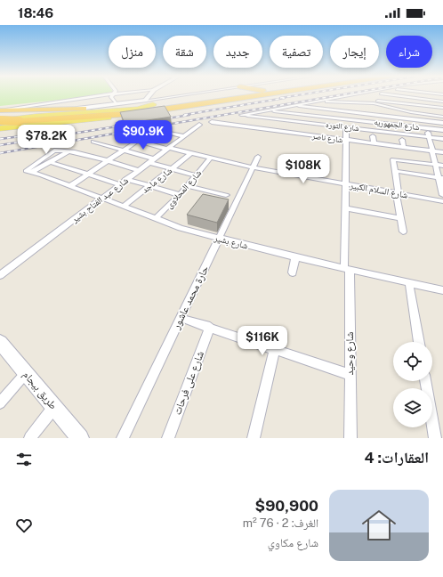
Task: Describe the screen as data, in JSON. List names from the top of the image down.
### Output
{
  "streets": {
    "main road": ["طريق بيجام"],
    "street": [
      "شارع الجمهوريه",
      "شارع الثوره",
      "شارع ناصر",
      "شارع ماجد",
      "شارع المحلاوى",
      "شارع السلام الكبير",
      "شارع عبد الفتاح بشير",
      "شارع بشير",
      "حارة محمد عاشور",
      "شارع وحيد",
      "شارع على فرحات"
    ]
  },
  "crossings": [
    ["شارع الجمهوريه", "شارع الثوره"],
    ["شارع الثوره", "شارع وحيد"],
    ["شارع ناصر", "شارع وحيد"],
    ["شارع ماجد", "شارع السلام الكبير"],
    ["شارع ماجد", "شارع بشير"],
    ["شارع المحلاوى", "شارع السلام الكبير"],
    ["شارع المحلاوى", "شارع بشير"],
    ["شارع السلام الكبير", "شارع عبد الفتاح بشير"],
    ["شارع السلام الكبير", "حارة محمد عاشور"],
    ["شارع السلام الكبير", "شارع وحيد"],
    ["شارع عبد الفتاح بشير", "شارع بشير"],
    ["شارع بشير", "حارة محمد عاشور"],
    ["شارع بشير", "شارع وحيد"]
  ],
  "page": {
    "status": "18:46",
    "chip": [
      "شراء",
      "إيجار",
      "تصفية",
      "جديد",
      "شقة",
      "منزل"
    ],
    "price": [
      "$90.9K",
      "$78.2K",
      "$108K",
      "$116K"
    ],
    "heading": "العقارات: 4",
    "list": [
      {
        "name": "$90,900",
        "note": "الغرف: 2 · 76 m² · شارع مكاوي"
      }
    ]
  }
}
